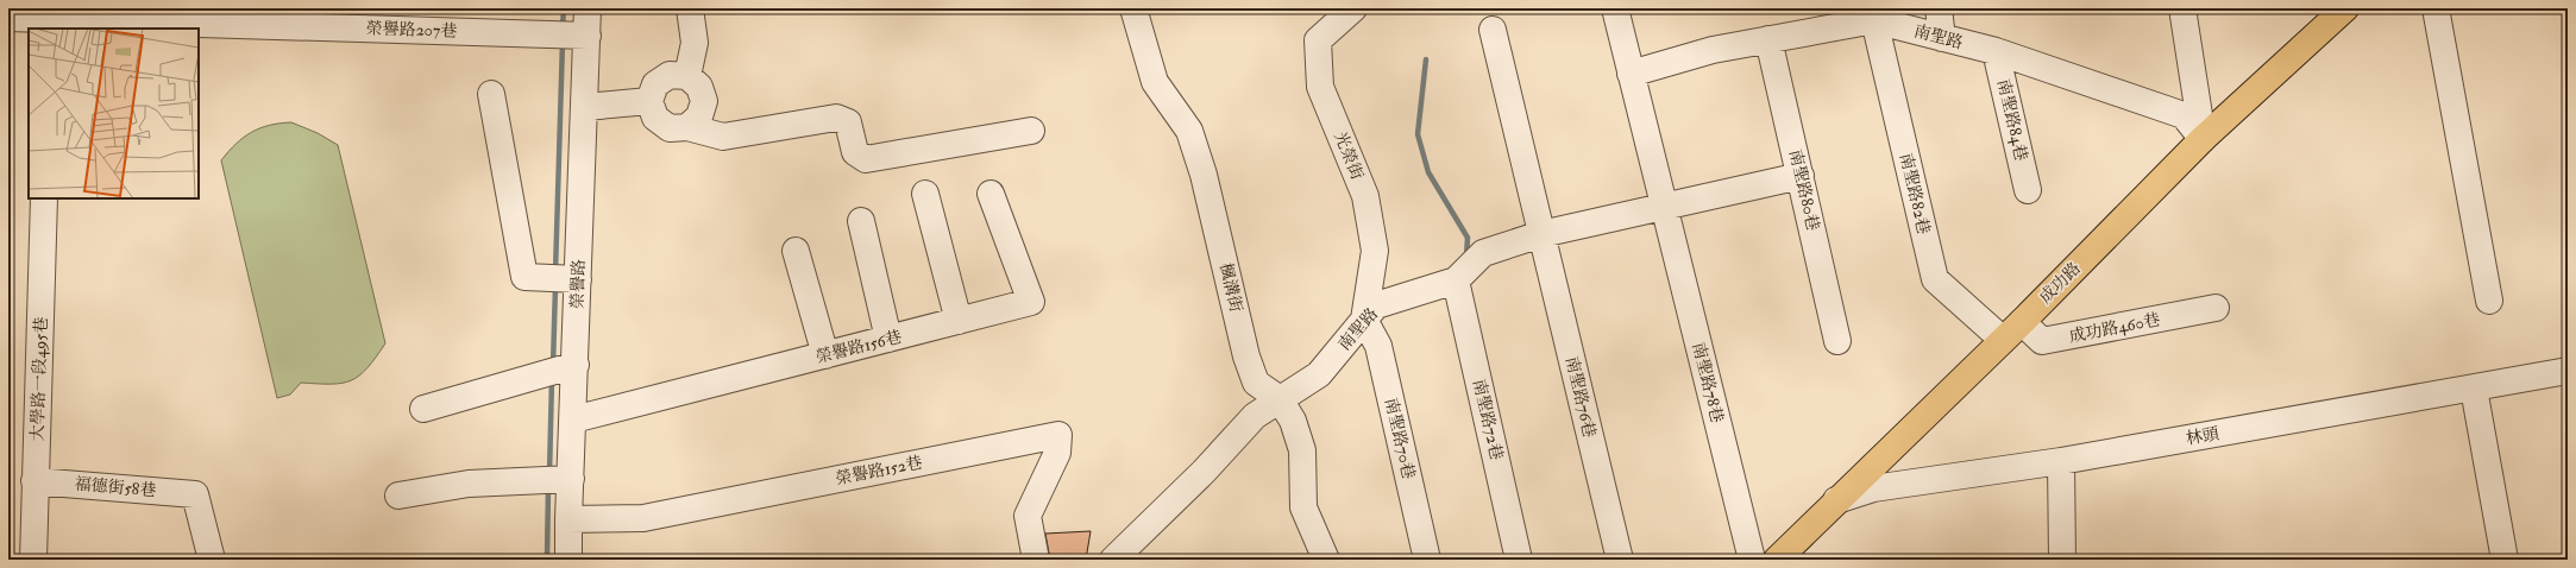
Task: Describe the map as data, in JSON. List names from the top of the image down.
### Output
{
  "streets": {
    "main road": ["成功路"],
    "street": [
      "榮譽路207巷",
      "南聖路",
      "南聖路84巷",
      "光榮街",
      "南聖路80巷",
      "南聖路82巷",
      "榮譽路",
      "楓溝街",
      "成功路460巷",
      "榮譽路156巷",
      "大學路一段495巷",
      "南聖路78巷",
      "南聖路76巷",
      "南聖路72巷",
      "林頭",
      "南聖路70巷",
      "榮譽路152巷",
      "福德街58巷"
    ]
  },
  "crossings": [
    ["榮譽路207巷", "榮譽路"],
    ["南聖路", "南聖路84巷"],
    ["南聖路", "光榮街"],
    ["南聖路", "南聖路80巷"],
    ["南聖路", "南聖路82巷"],
    ["南聖路", "成功路"],
    ["南聖路", "楓溝街"],
    ["南聖路", "南聖路78巷"],
    ["南聖路", "南聖路76巷"],
    ["南聖路", "南聖路72巷"],
    ["南聖路", "南聖路70巷"],
    ["光榮街", "南聖路70巷"],
    ["南聖路82巷", "成功路"],
    ["成功路", "成功路460巷"],
    ["成功路", "林頭"],
    ["榮譽路", "榮譽路156巷"],
    ["榮譽路", "榮譽路152巷"],
    ["大學路一段495巷", "福德街58巷"]
  ]
}
